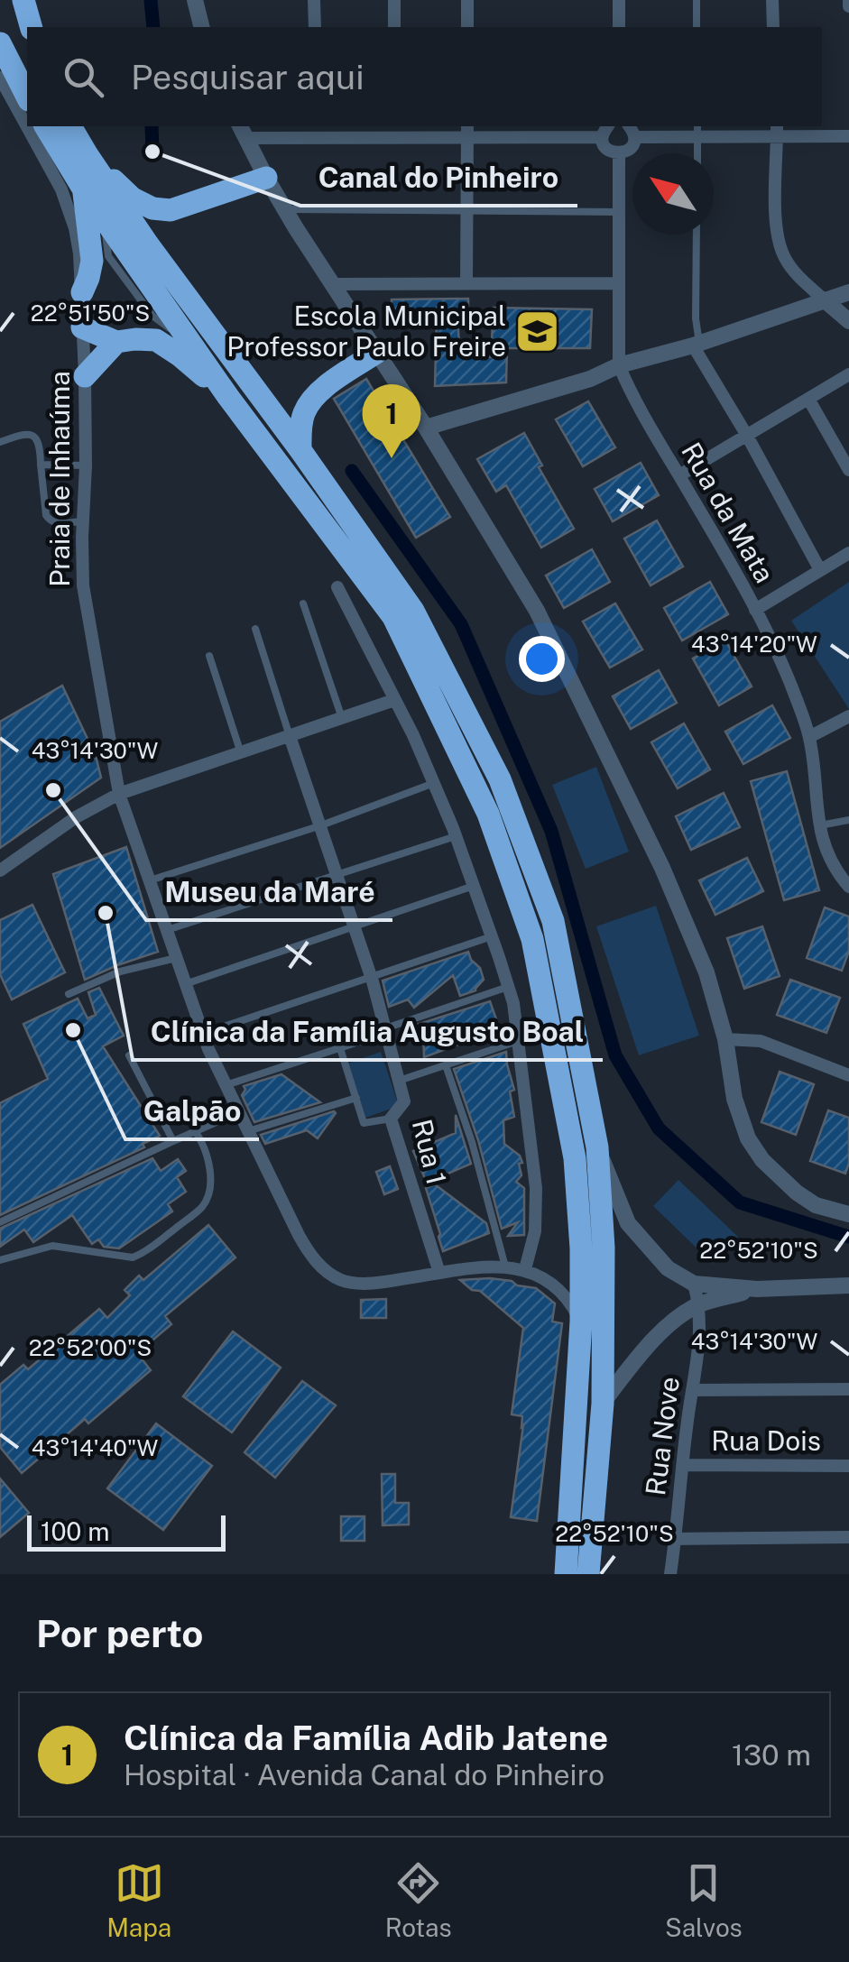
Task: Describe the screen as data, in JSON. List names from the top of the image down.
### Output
{
  "streets": {
    "street": [
      "Praia de Inhaúma",
      "Rua da Mata",
      "Rua 1",
      "Rua Nove",
      "Rua Dois"
    ]
  },
  "crossings": [
    ["Praia de Inhaúma", "Rua 1"],
    ["Rua Nove", "Rua Dois"]
  ],
  "places": {
    "other": [
      "Canal do Pinheiro",
      "Museu da Maré",
      "Clínica da Família Augusto Boal",
      "Galpão"
    ],
    "school or university": ["Escola Municipal Professor Paulo Freire"]
  },
  "scale_bar": "100 m",
  "north": "top left",
  "page": {
    "search": "Pesquisar aqui",
    "pins": "1",
    "scale": "100 m",
    "heading": "Por perto",
    "list": [
      {
        "mark": "1",
        "name": "Clínica da Família Adib Jatene",
        "note": "Hospital · Avenida Canal do Pinheiro",
        "value": "130 m"
      }
    ],
    "nav": ["Mapa", "Rotas", "Salvos"]
  },
  "coordinates": [
    "22°51'50\"S",
    "43°14'20\"W",
    "43°14'30\"W",
    "22°52'10\"S",
    "22°52'00\"S",
    "43°14'40\"W"
  ]
}
